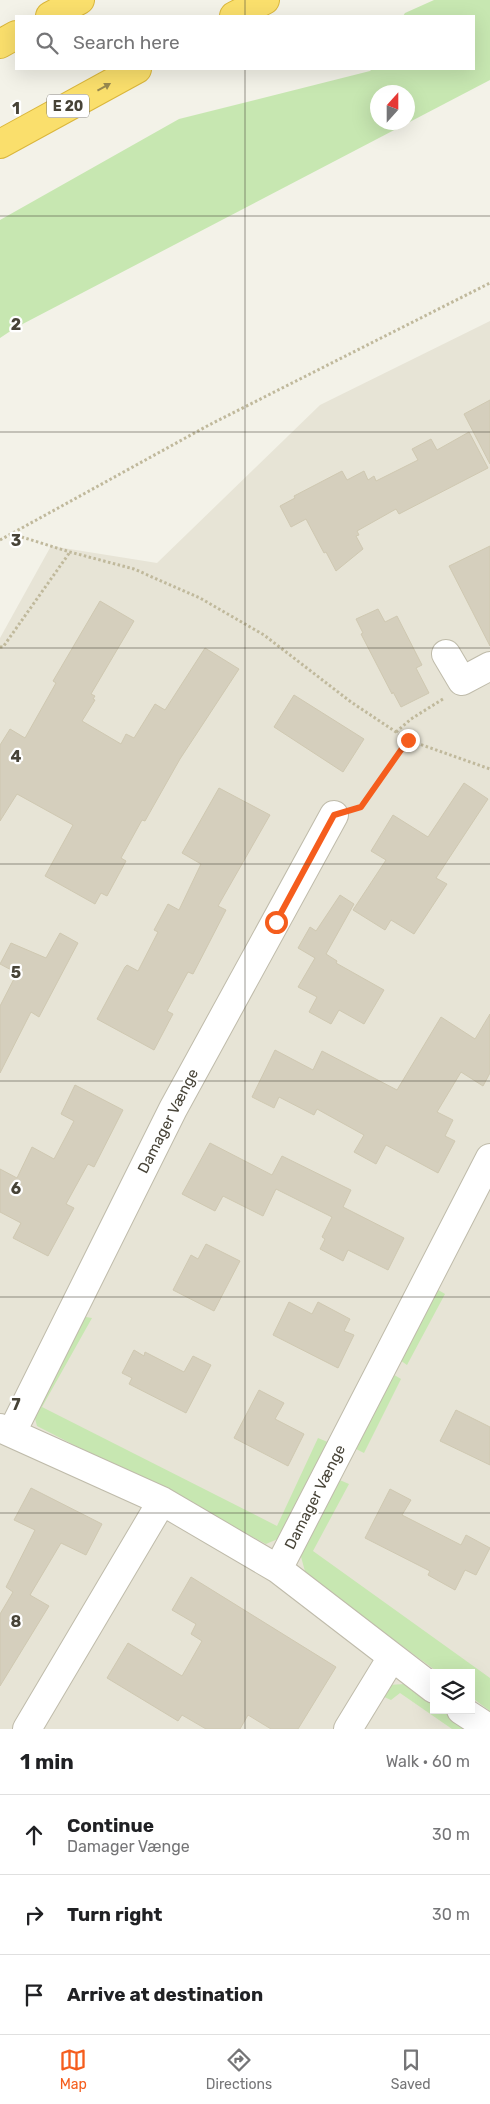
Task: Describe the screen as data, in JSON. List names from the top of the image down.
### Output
{
  "streets": {
    "highway": ["E 20"],
    "street": ["Damager Vænge"]
  },
  "north": "top",
  "page": {
    "search": "Search here",
    "heading": ["1 min", "Walk · 60 m"],
    "list": [
      ["Continue", "Damager Vænge", "30 m"],
      ["Turn right", "30 m"],
      "Arrive at destination"
    ],
    "nav": ["Map", "Directions", "Saved"]
  },
  "grid": {
    "rows": [
      "1",
      "2",
      "3",
      "4",
      "5",
      "6",
      "7",
      "8"
    ]
  }
}
